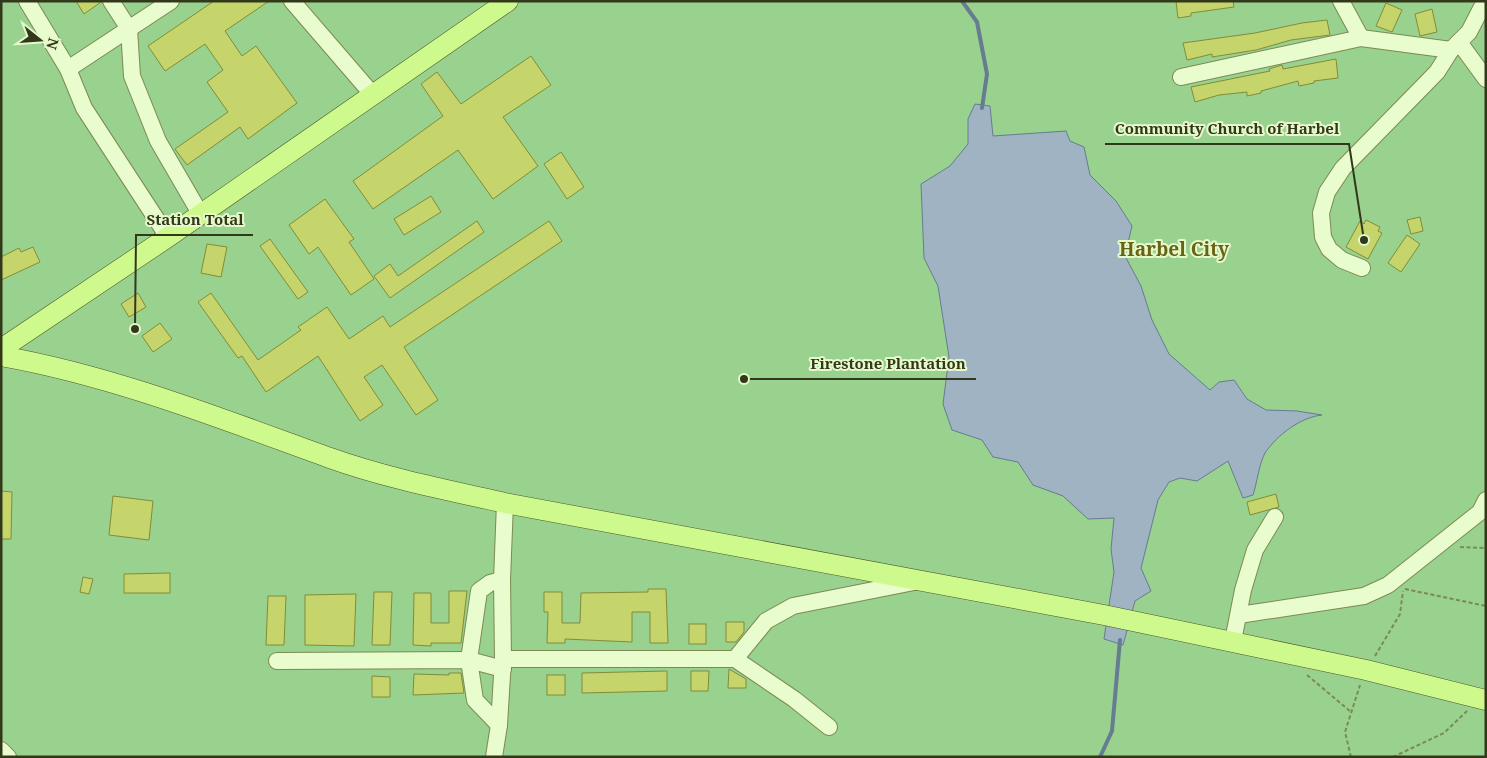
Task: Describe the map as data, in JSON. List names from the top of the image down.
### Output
{
  "districts": ["Harbel City"],
  "places": ["Community Church of Harbel", "Station Total", "Firestone Plantation"],
  "north": "right"
}
